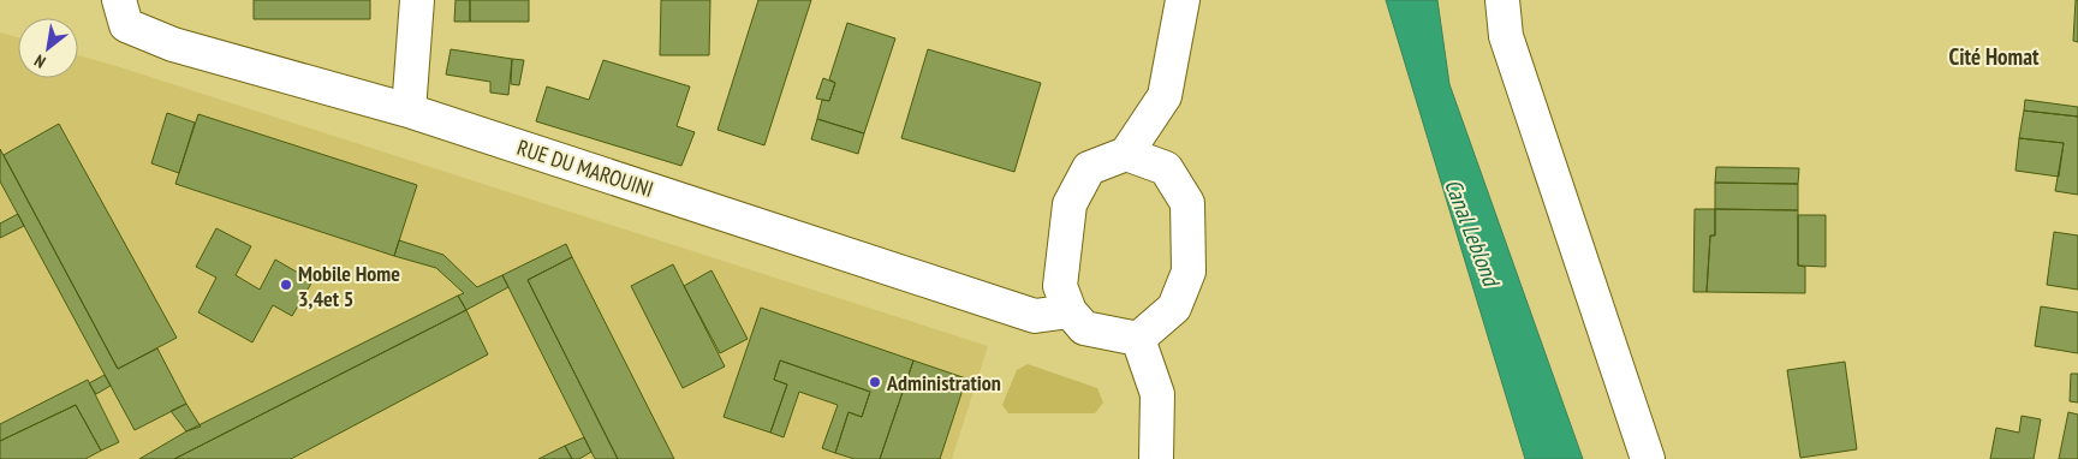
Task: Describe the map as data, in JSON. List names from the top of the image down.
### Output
{
  "streets": {
    "street": ["RUE DU MAROUINI"]
  },
  "districts": ["Cité Homat"],
  "water": ["Canal Leblond"],
  "places": ["Mobile Home 3,4et 5", "Administration"],
  "north": "bottom left"
}
